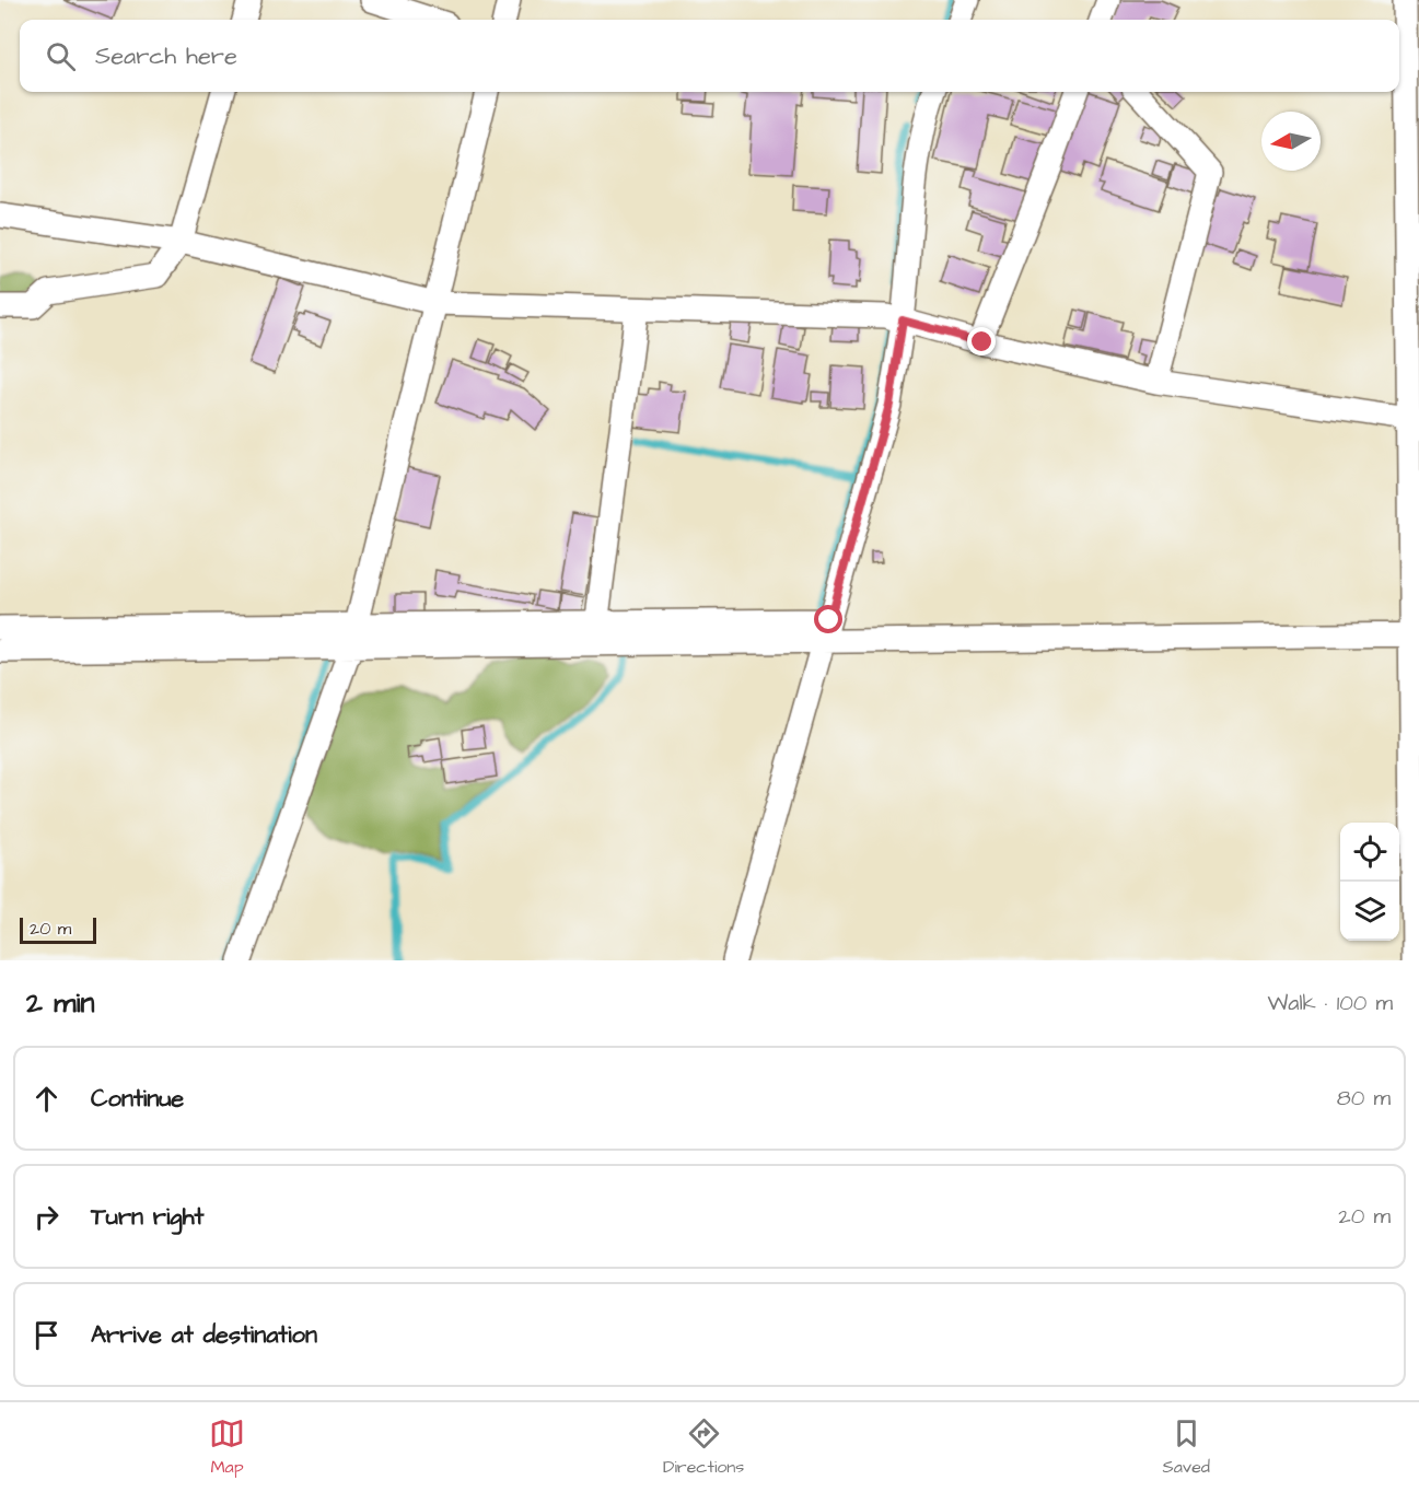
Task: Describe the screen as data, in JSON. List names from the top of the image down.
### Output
{
  "scale_bar": "20 m",
  "north": "left",
  "page": {
    "search": "Search here",
    "scale": "20 m",
    "heading": ["2 min", "Walk · 100 m"],
    "list": [
      ["Continue", "80 m"],
      ["Turn right", "20 m"],
      "Arrive at destination"
    ],
    "nav": ["Map", "Directions", "Saved"]
  }
}
